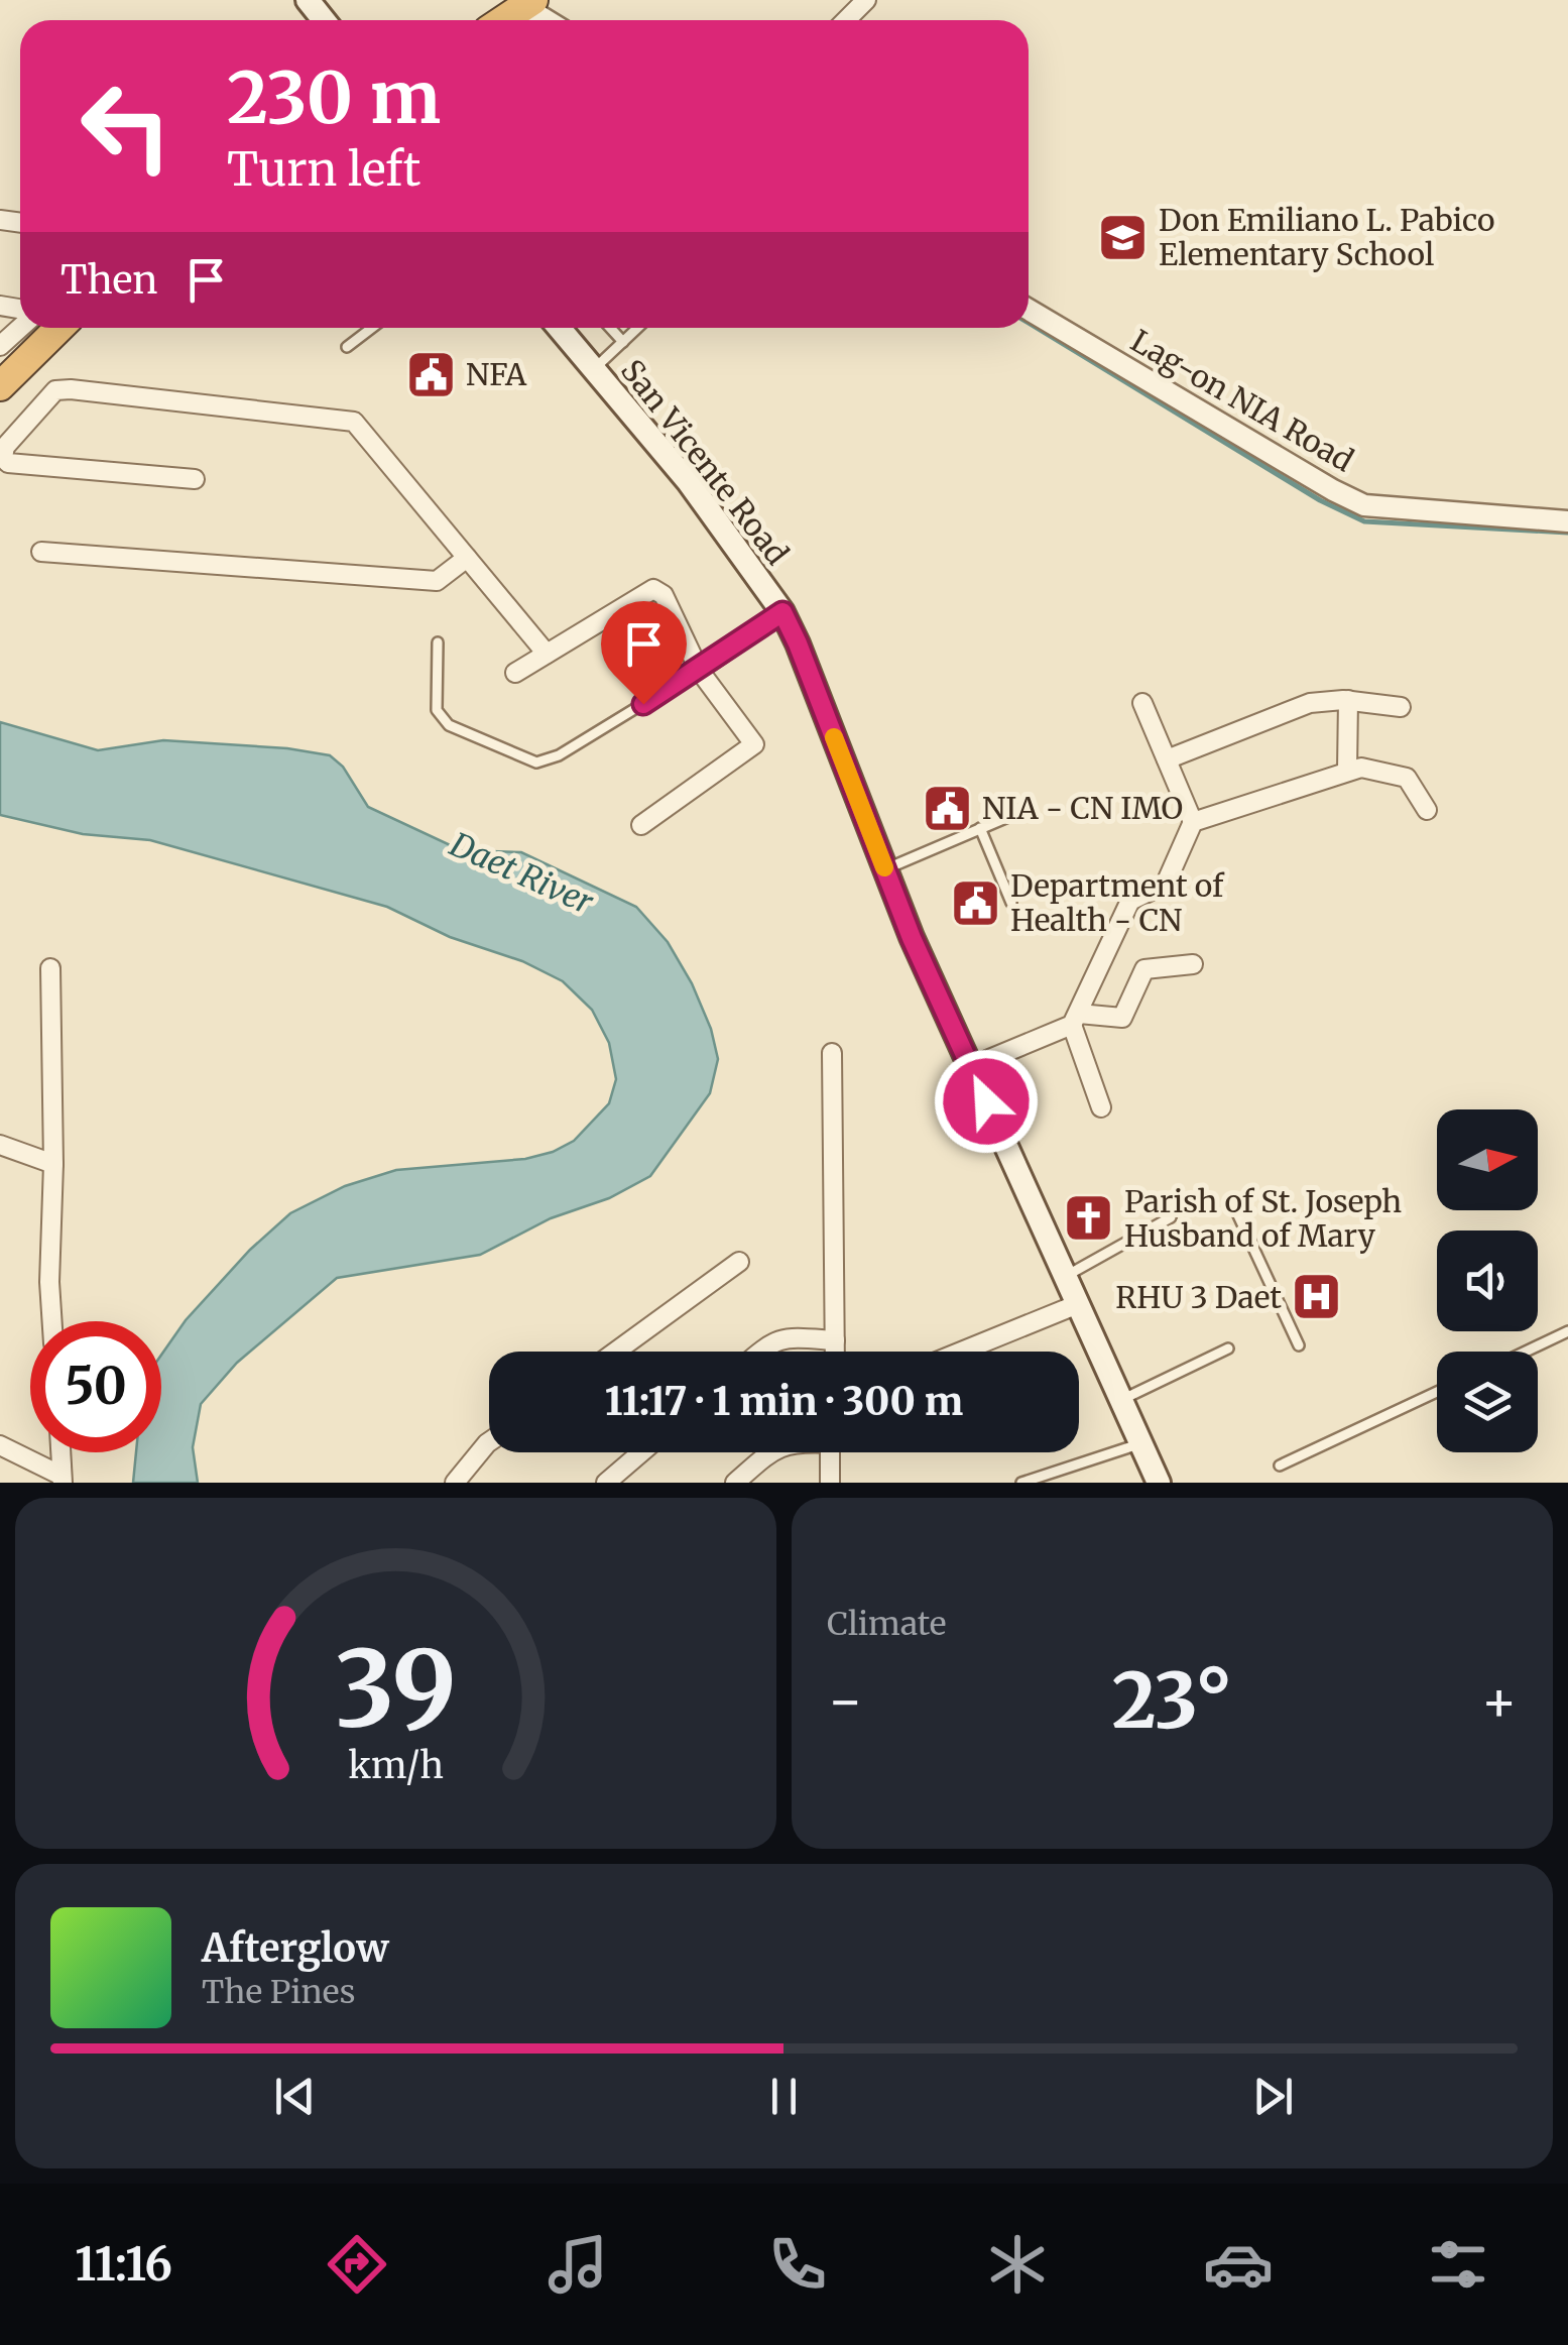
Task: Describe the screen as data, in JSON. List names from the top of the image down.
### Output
{
  "streets": {
    "main road": ["San Vicente Road"],
    "street": ["Lag-on NIA Road"]
  },
  "water": ["Daet River"],
  "places": {
    "school or university": ["Don Emiliano L. Pabico Elementary School"],
    "public building": ["NFA", "NIA - CN IMO", "Department of Health - CN"],
    "church": ["Parish of St. Joseph Husband of Mary"],
    "hospital": ["RHU 3 Daet"]
  },
  "north": "right",
  "page": {
    "turn": ["230 m", "Turn left"],
    "then": "Then",
    "limit": "50",
    "trip": "11:17 · 1 min · 300 m",
    "tile": "Climate",
    "heat": ["−", "23°", "+"],
    "song": ["Afterglow", "The Pines"],
    "tabs": "11:16",
    "gauge": ["39", "km/h"]
  }
}
